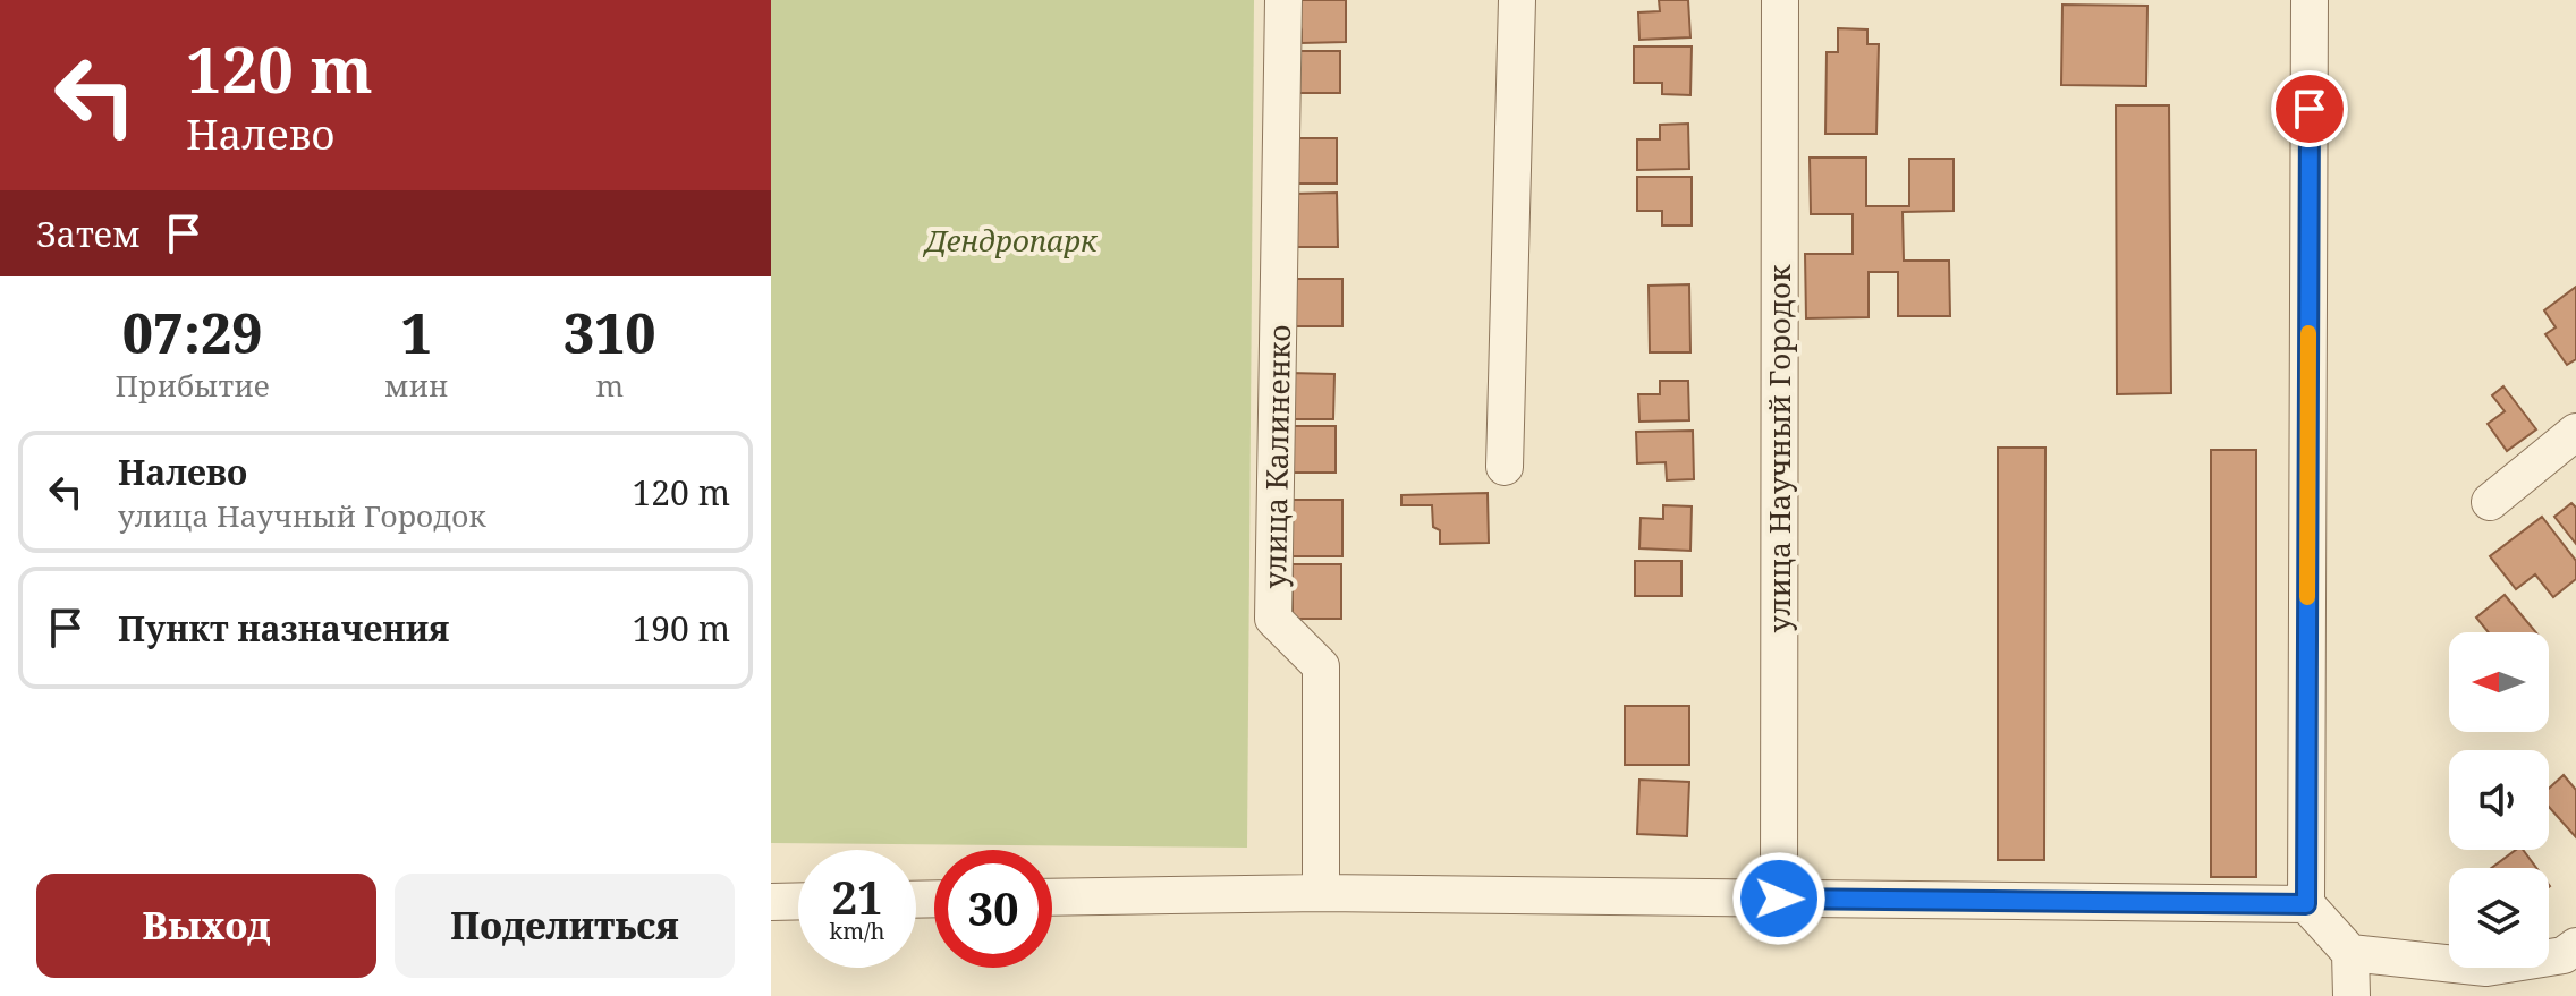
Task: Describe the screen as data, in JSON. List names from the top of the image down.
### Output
{
  "streets": {
    "street": ["улица Научный Городок", "улица Калиненко"]
  },
  "parks": ["Дендропарк"],
  "north": "left",
  "page": {
    "turn": ["120 m", "Налево"],
    "then": "Затем",
    "eta": [
      "07:29",
      "Прибытие",
      "1",
      "мин",
      "310",
      "m"
    ],
    "list": [
      {
        "name": "Налево",
        "note": "улица Научный Городок",
        "value": "120 m"
      },
      {
        "name": "Пункт назначения",
        "value": "190 m"
      }
    ],
    "speed": "21 km/h",
    "limit": "30",
    "buttons": ["Выход", "Поделиться"]
  }
}
